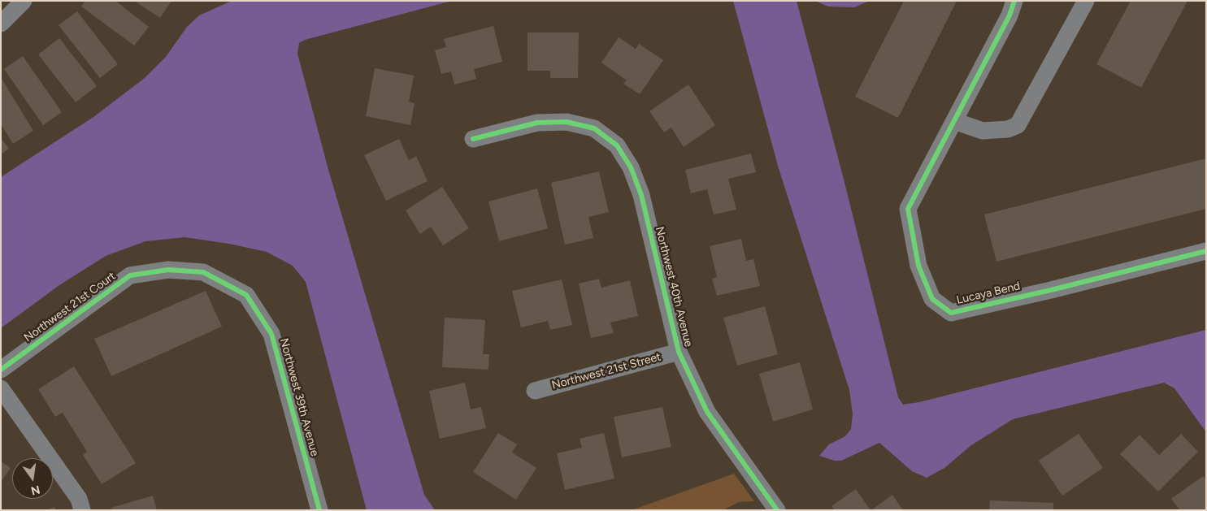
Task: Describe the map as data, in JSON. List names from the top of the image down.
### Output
{
  "streets": {
    "street": [
      "Northwest 40th Avenue",
      "Lucaya Bend",
      "Northwest 21st Court",
      "Northwest 21st Street",
      "Northwest 39th Avenue"
    ]
  },
  "crossings": [
    ["Northwest 40th Avenue", "Northwest 21st Street"],
    ["Northwest 21st Court", "Northwest 39th Avenue"]
  ],
  "north": "bottom"
}
